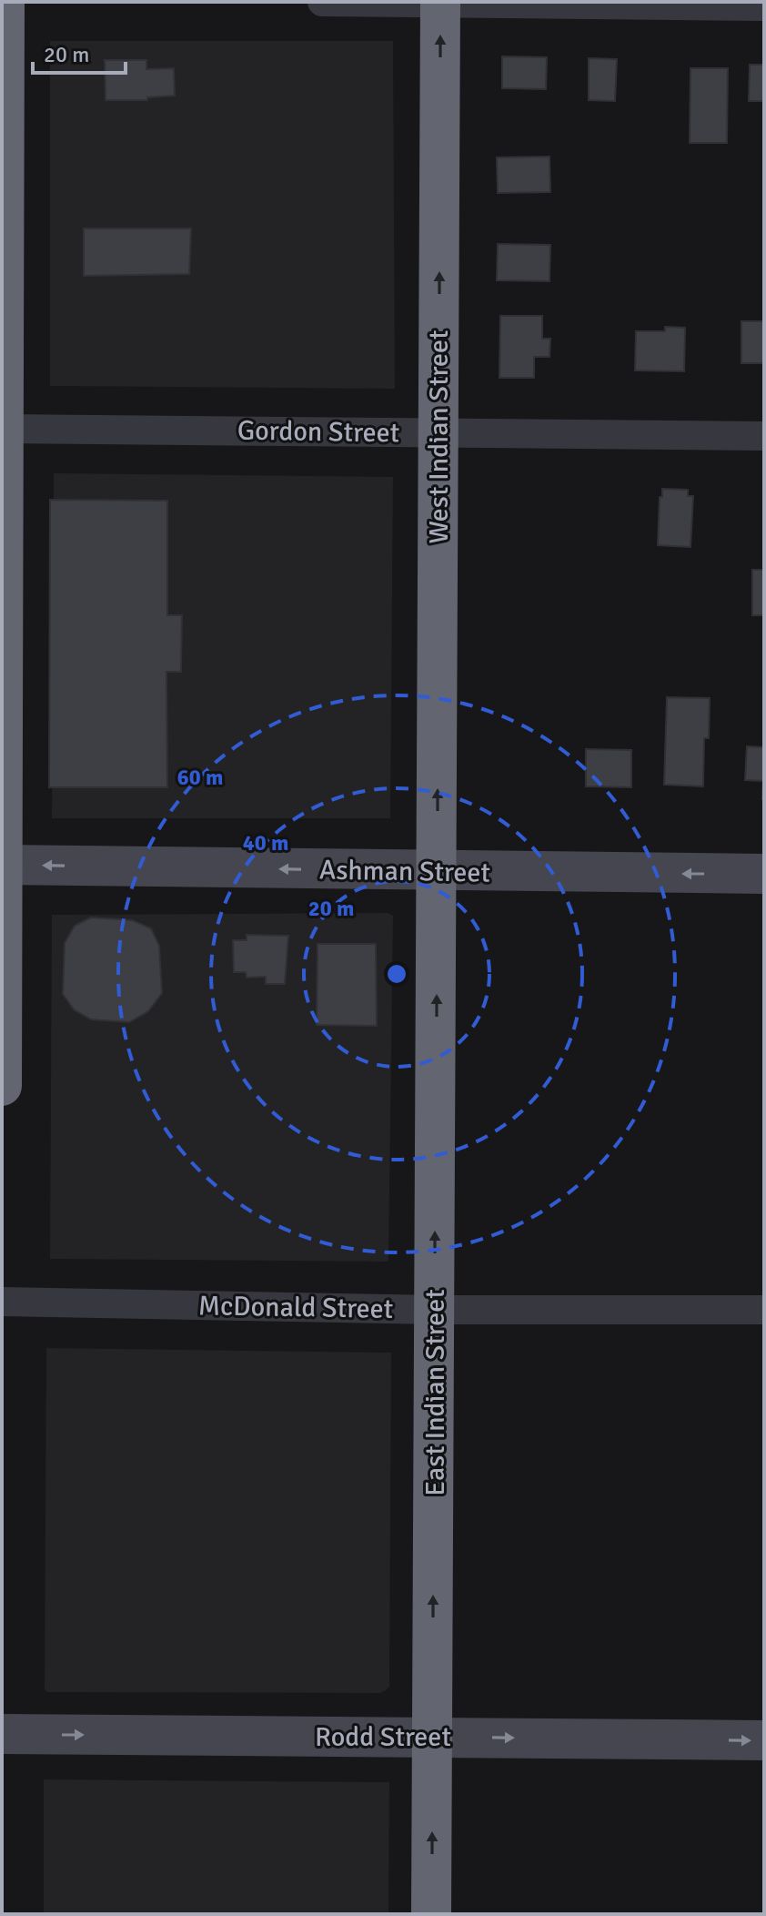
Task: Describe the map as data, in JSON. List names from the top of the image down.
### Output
{
  "streets": {
    "highway": ["West Indian Street", "East Indian Street"],
    "street": [
      "Gordon Street",
      "Ashman Street",
      "McDonald Street",
      "Rodd Street"
    ]
  },
  "crossings": [
    ["Gordon Street", "West Indian Street"],
    ["West Indian Street", "Ashman Street"],
    ["West Indian Street", "East Indian Street"],
    ["Ashman Street", "East Indian Street"],
    ["McDonald Street", "East Indian Street"],
    ["East Indian Street", "Rodd Street"]
  ],
  "one_way": [
    "West Indian Street",
    "Ashman Street",
    "East Indian Street",
    "Rodd Street"
  ],
  "scale_bar": "20 m",
  "rings": ["60 m", "40 m", "20 m"]
}
